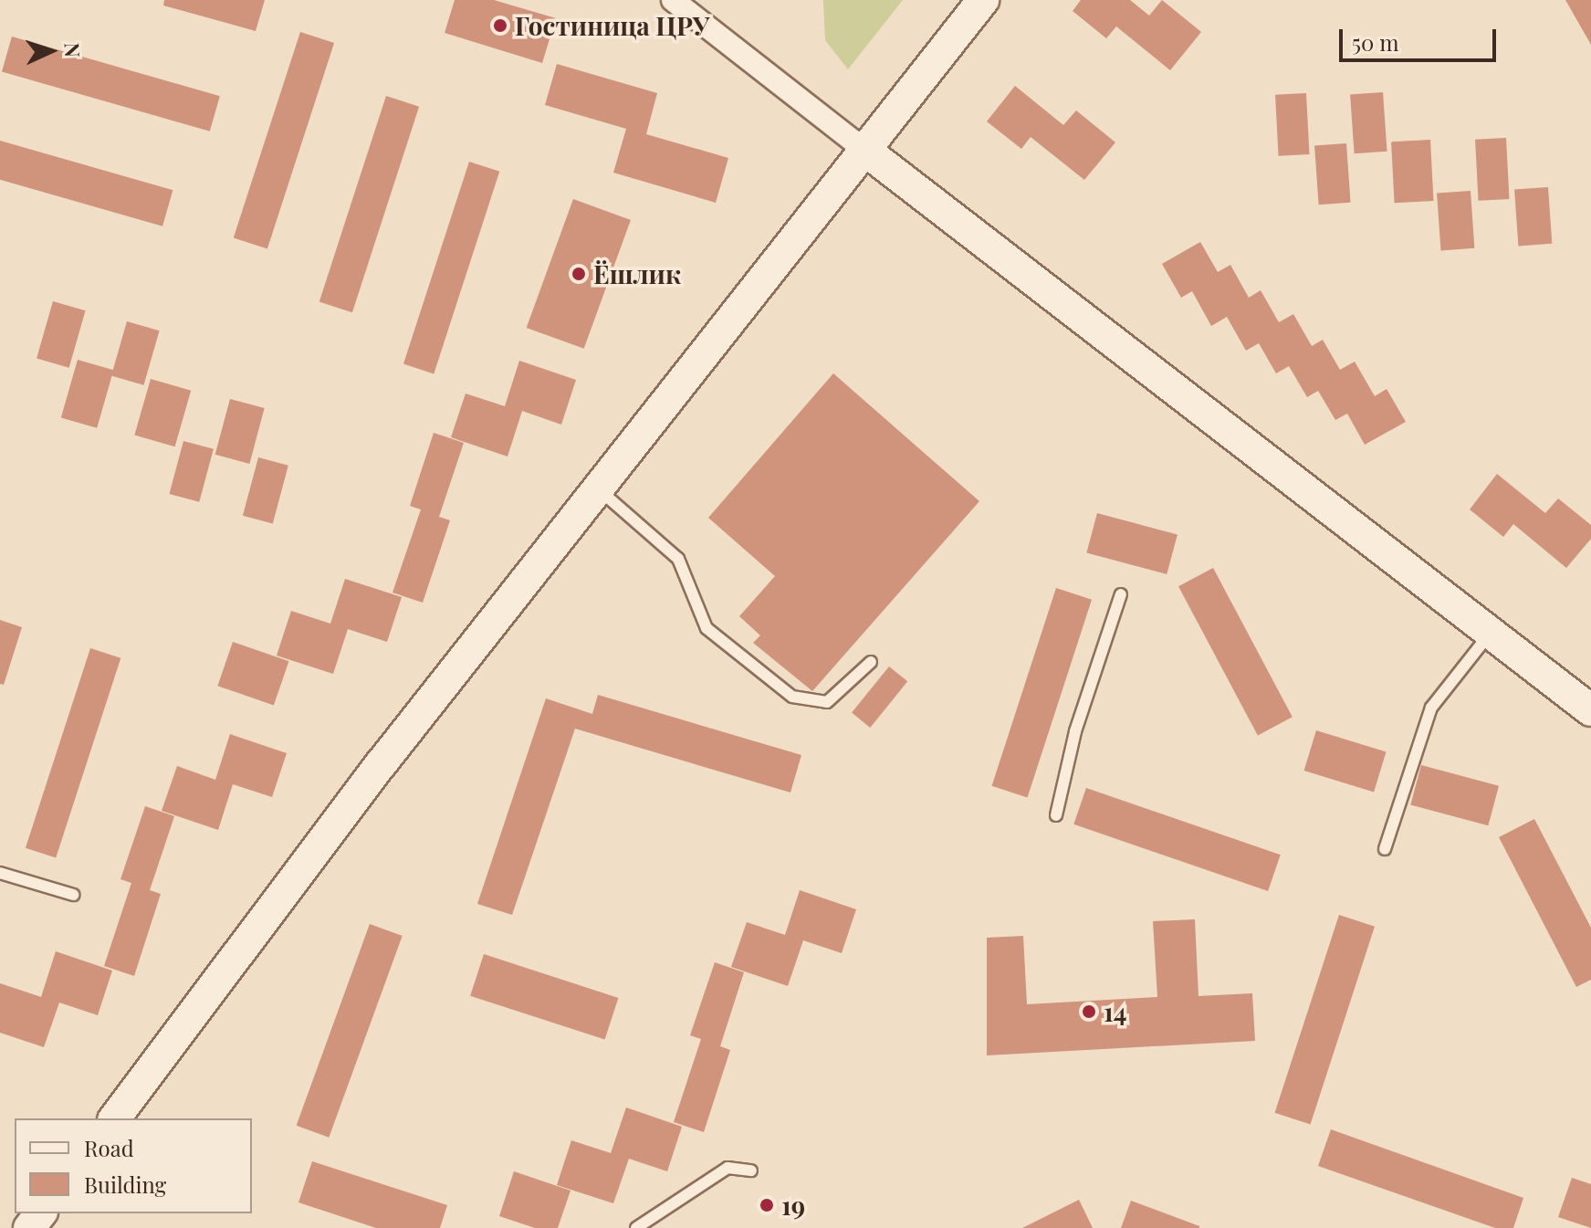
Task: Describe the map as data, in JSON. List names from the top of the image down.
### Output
{
  "places": [
    "Гостиница ЦРУ",
    "Ёшлик",
    "14",
    "19"
  ],
  "legend": ["Road", "Building"],
  "scale_bar": "50 m",
  "north": "right"
}
